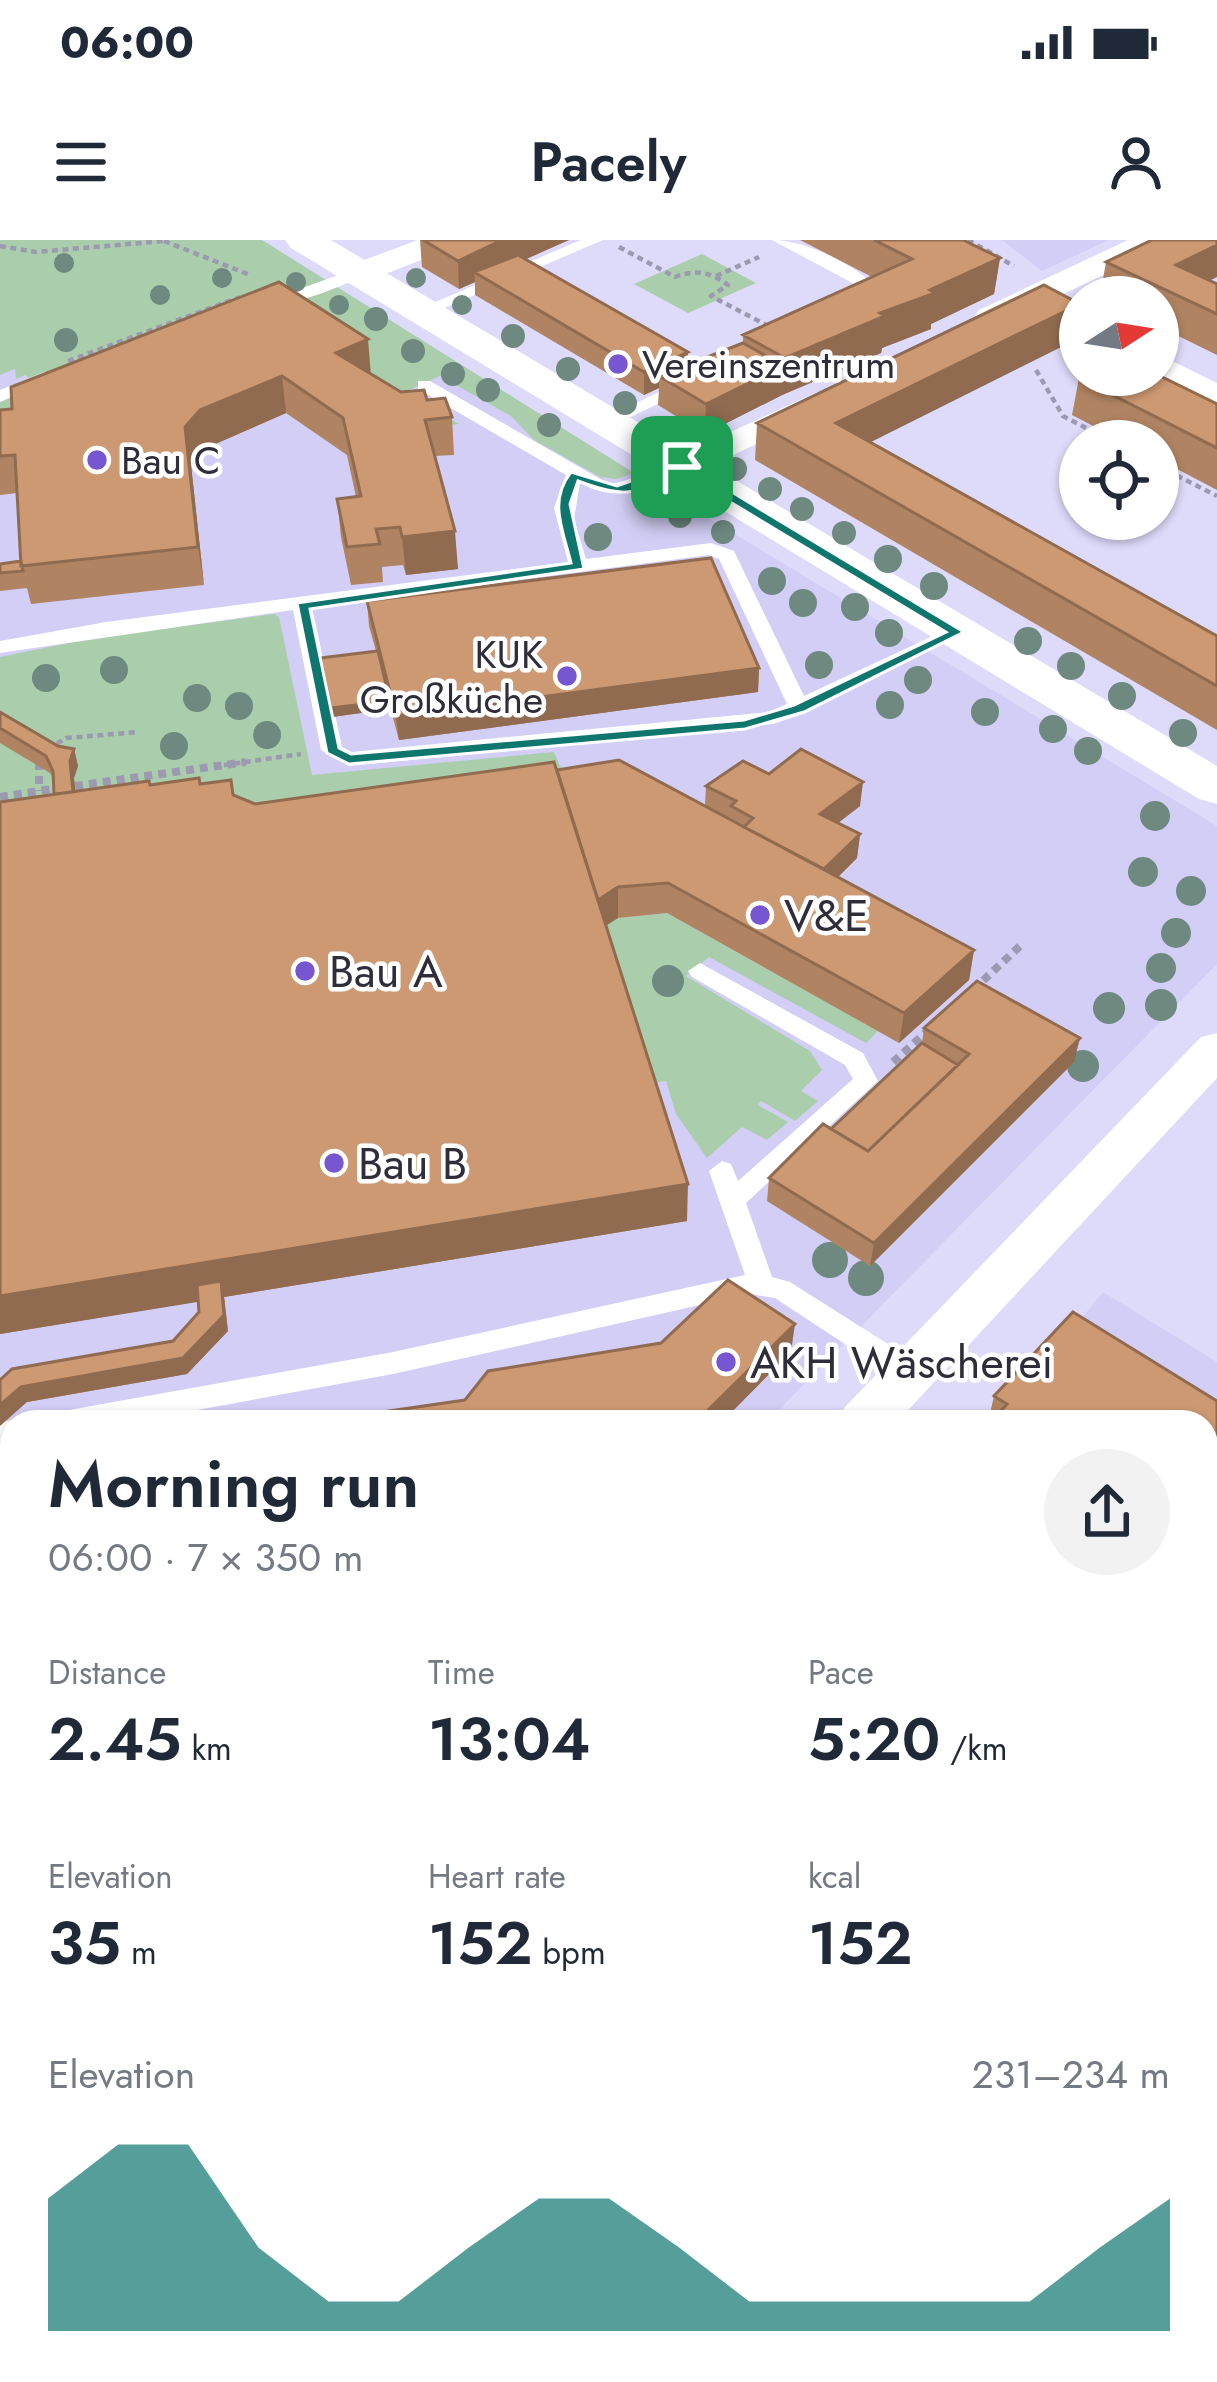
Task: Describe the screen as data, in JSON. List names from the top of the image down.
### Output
{
  "places": [
    "Vereinszentrum",
    "Bau C",
    "KUK Großküche",
    "V&E",
    "Bau A",
    "Bau B",
    "AKH Wäscherei"
  ],
  "north": "right",
  "page": {
    "status": "06:00",
    "header": "Pacely",
    "heading": ["Morning run", "06:00 · 7 × 350 m"],
    "stats": [
      ["Distance", "2.45 km"],
      ["Time", "13:04"],
      ["Pace", "5:20 /km"],
      ["Elevation", "35 m"],
      ["Heart rate", "152 bpm"],
      ["kcal", "152"]
    ],
    "chart": ["Elevation", "231–234 m"]
  }
}
